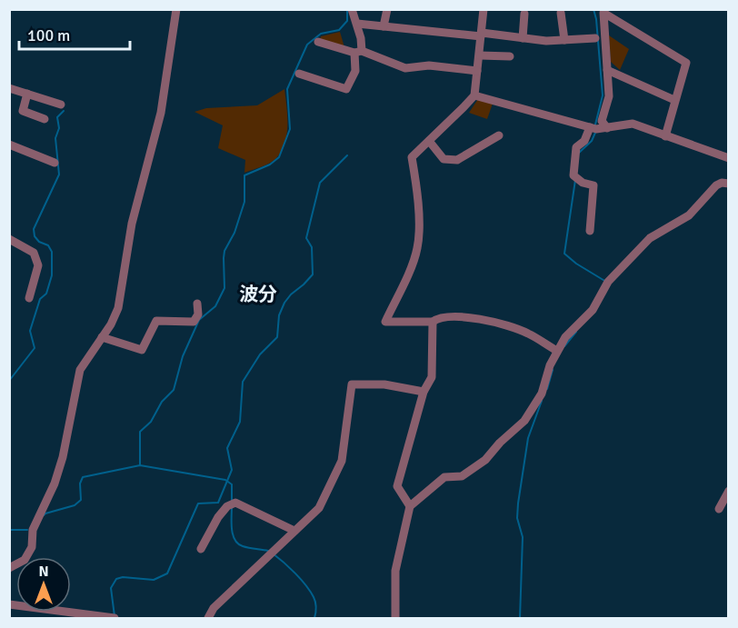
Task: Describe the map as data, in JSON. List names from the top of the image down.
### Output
{
  "districts": ["波分"],
  "scale_bar": "100 m",
  "north": "top"
}
